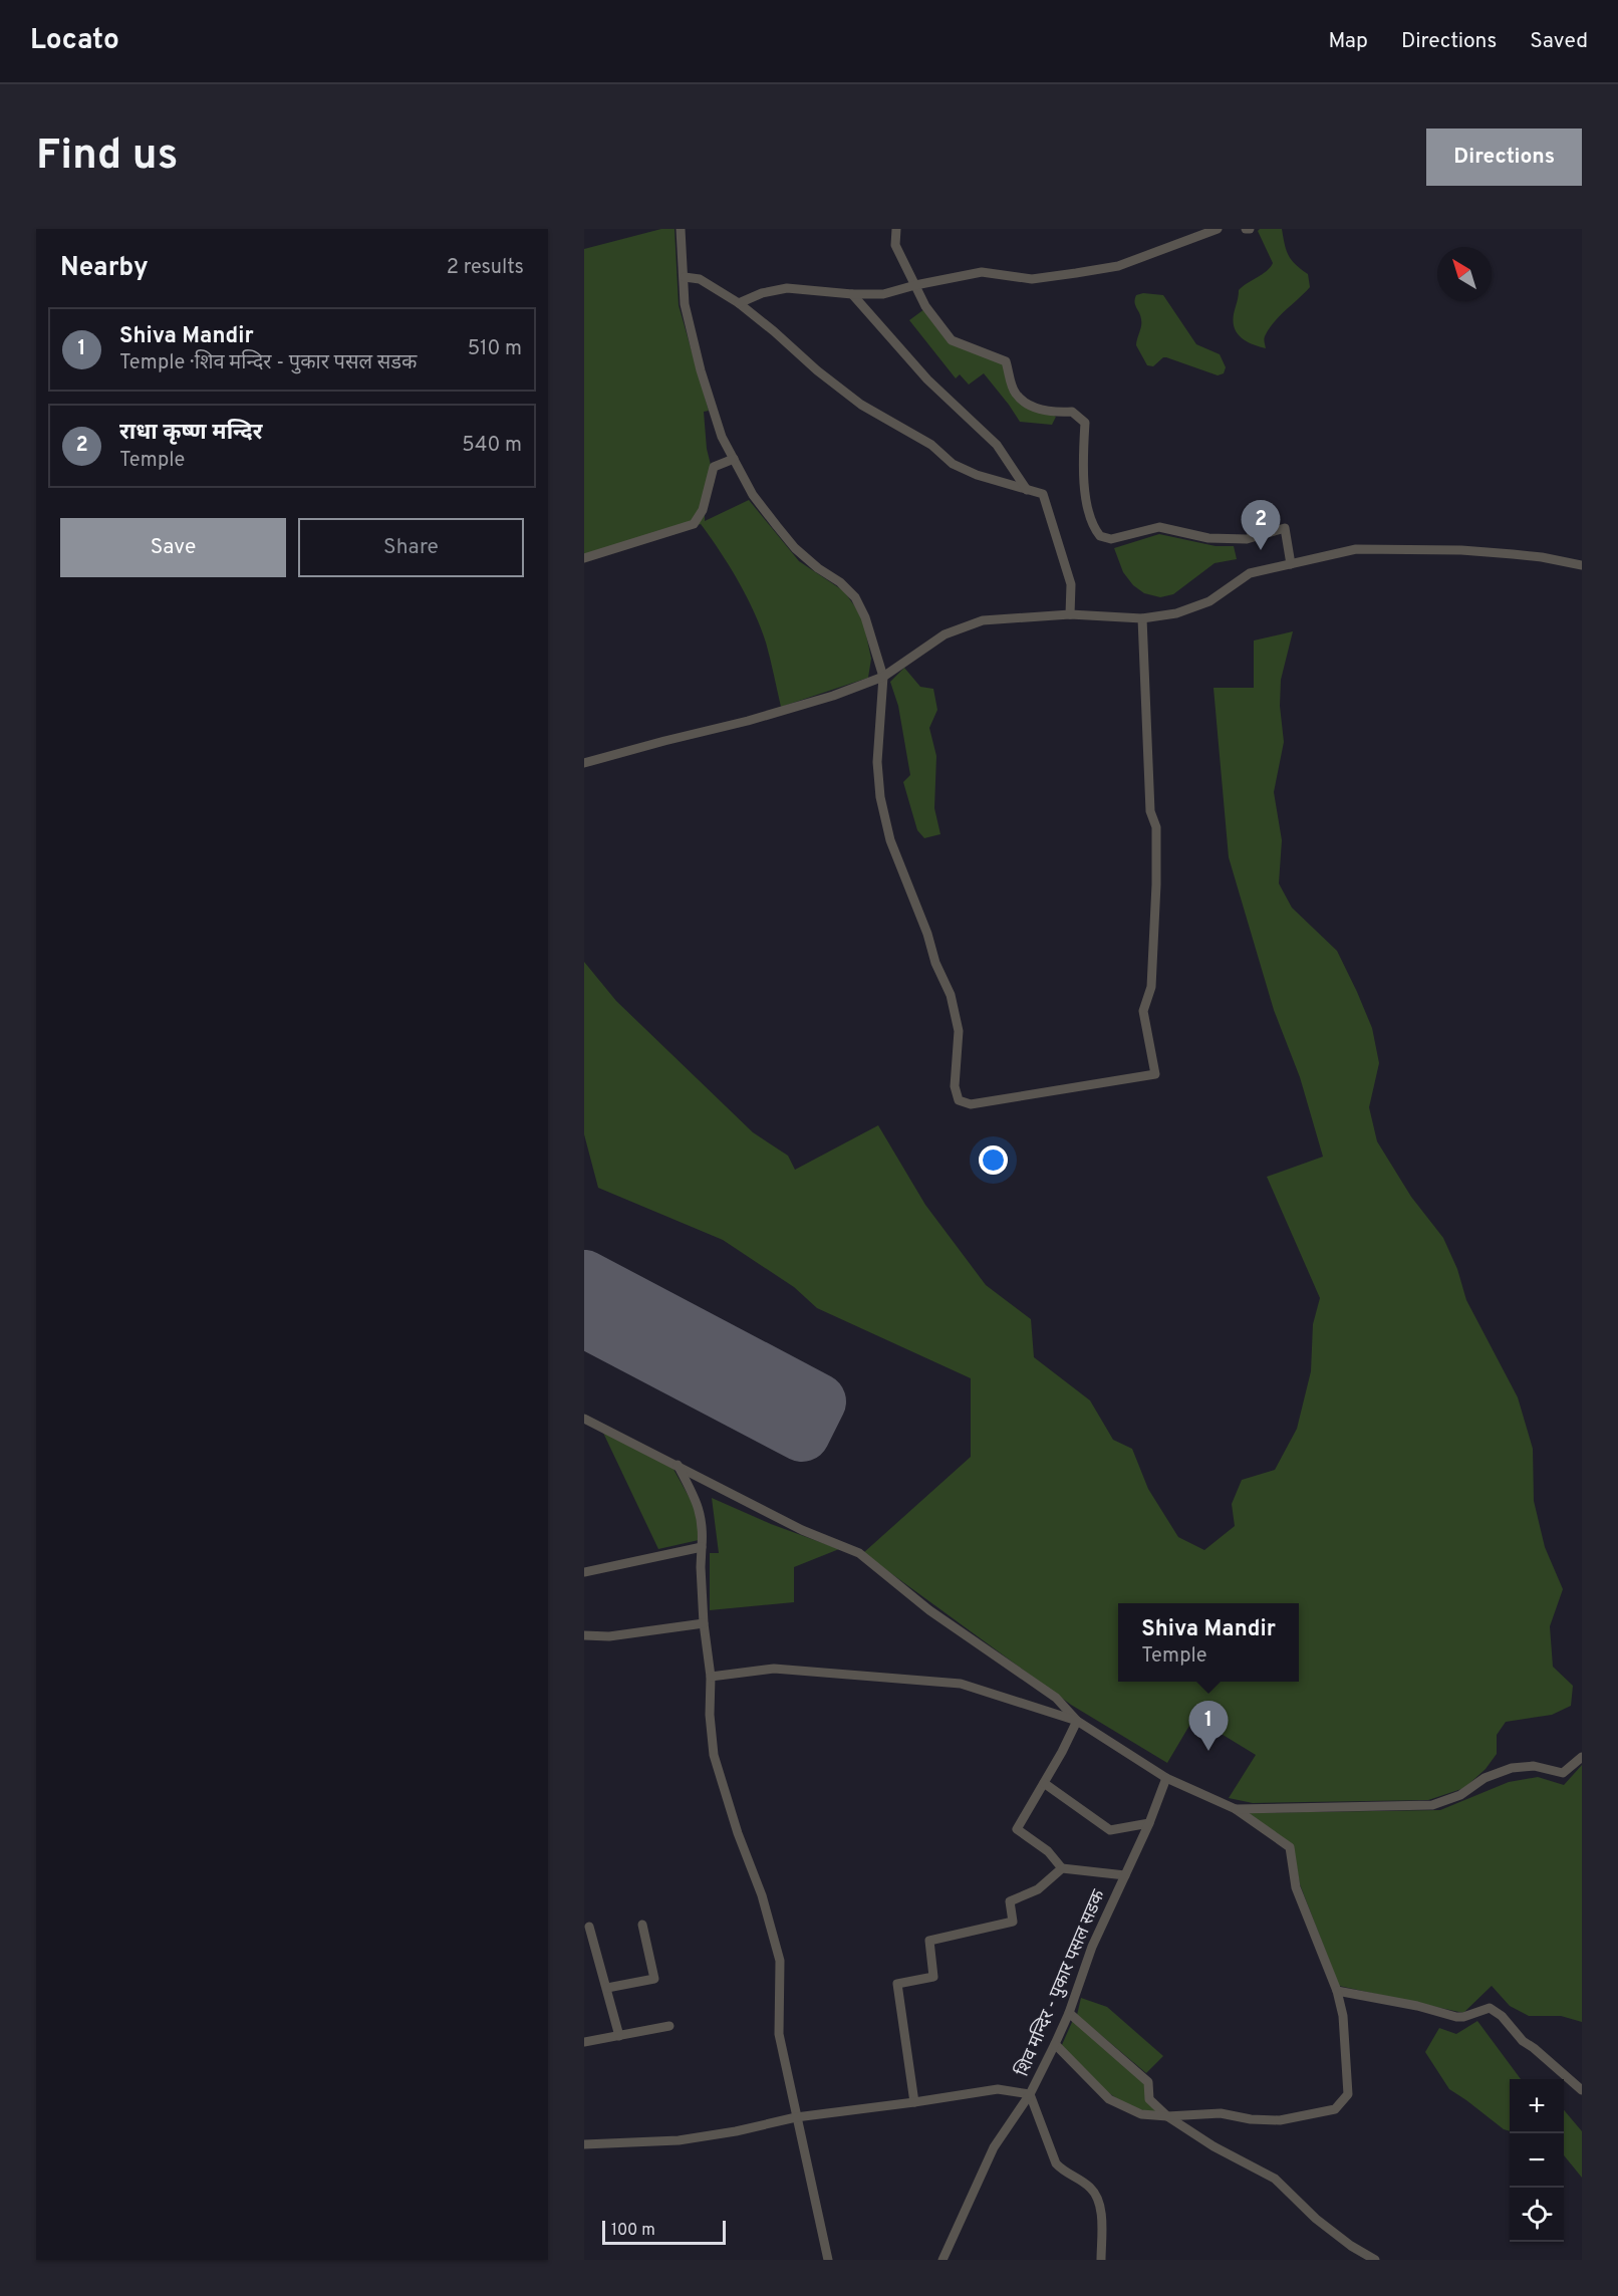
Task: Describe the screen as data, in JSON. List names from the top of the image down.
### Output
{
  "streets": {
    "street": ["शिव मन्दिर - पुकार पसल सडक"]
  },
  "scale_bar": "100 m",
  "north": "top left",
  "page": {
    "header": "Locato",
    "nav": ["Map", "Directions", "Saved"],
    "buttons": [
      "Directions",
      ["Save", "Share"]
    ],
    "title": "Find us",
    "heading": ["Nearby", "2 results"],
    "list": [
      {
        "mark": "1",
        "name": "Shiva Mandir",
        "note": "Temple · शिव मन्दिर - पुकार पसल सडक",
        "value": "510 m"
      },
      {
        "mark": "2",
        "name": "राधा कृष्ण मन्दिर",
        "note": "Temple",
        "value": "540 m"
      }
    ],
    "pins": ["2", "1"],
    "popup": ["Shiva Mandir", "Temple"],
    "map_buttons": ["+", "−"],
    "scale": "100 m"
  }
}
